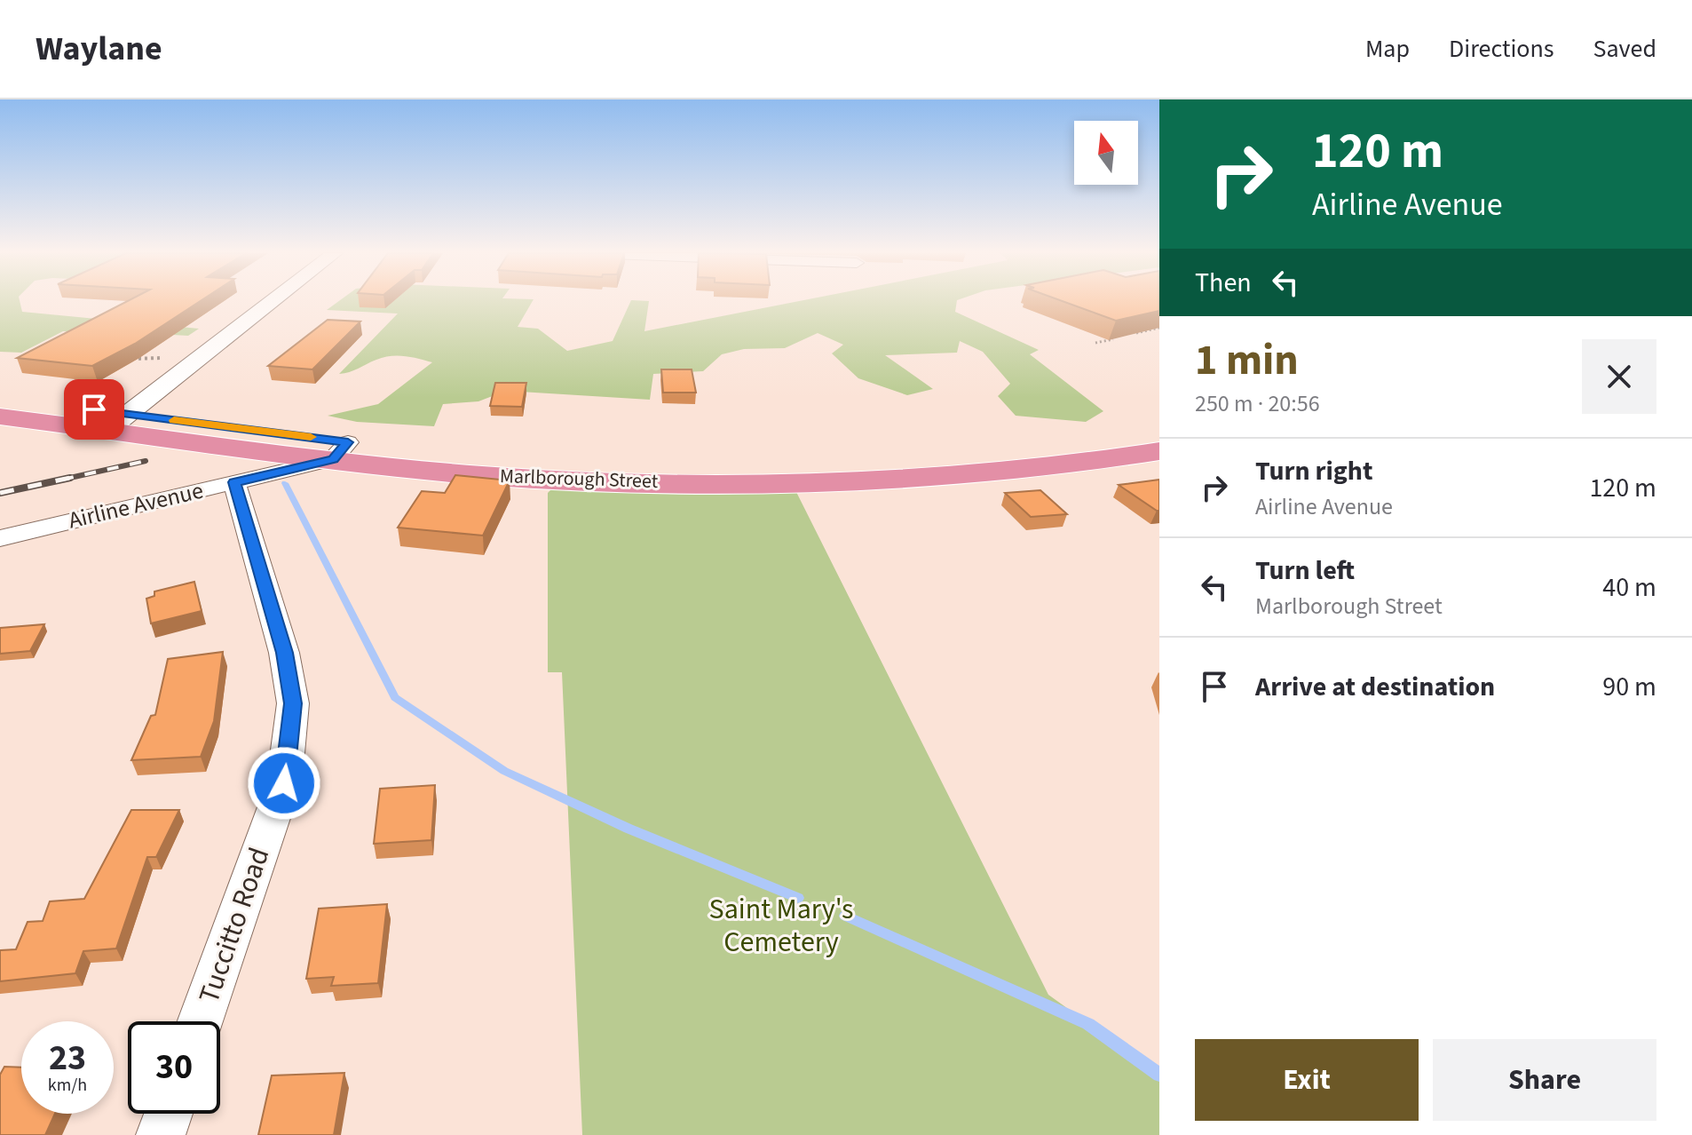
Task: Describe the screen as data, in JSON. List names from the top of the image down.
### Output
{
  "streets": {
    "highway": ["Marlborough Street"],
    "street": ["Airline Avenue", "Tuccitto Road"]
  },
  "crossings": [
    ["Marlborough Street", "Airline Avenue"],
    ["Airline Avenue", "Tuccitto Road"]
  ],
  "parks": ["Saint Mary's Cemetery"],
  "north": "top",
  "page": {
    "header": "Waylane",
    "nav": ["Map", "Directions", "Saved"],
    "turn": ["120 m", "Airline Avenue"],
    "then": "Then",
    "heading": ["1 min", "250 m · 20:56"],
    "list": [
      {
        "name": "Turn right",
        "note": "Airline Avenue",
        "value": "120 m"
      },
      {
        "name": "Turn left",
        "note": "Marlborough Street",
        "value": "40 m"
      },
      {
        "name": "Arrive at destination",
        "value": "90 m"
      }
    ],
    "speed": "23 km/h",
    "limit": "30",
    "buttons": ["Exit", "Share"]
  }
}
